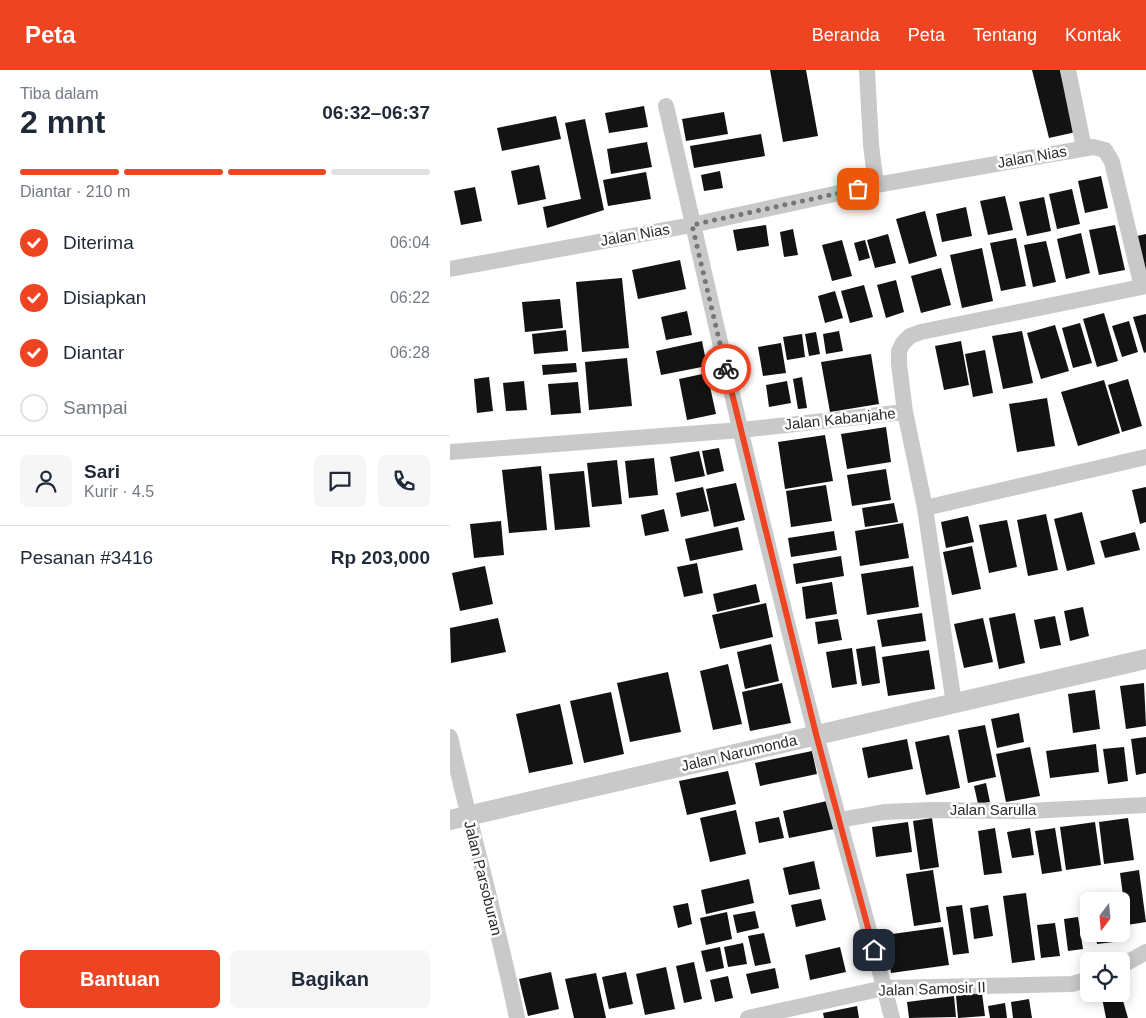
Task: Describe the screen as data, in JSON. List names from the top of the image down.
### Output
{
  "streets": {
    "street": [
      "Jalan Nias",
      "Jalan Kabanjahe",
      "Jalan Narumonda",
      "Jalan Sarulla",
      "Jalan Parsoburan",
      "Jalan Samosir II"
    ]
  },
  "crossings": [
    ["Jalan Kabanjahe", "Jalan Narumonda"],
    ["Jalan Narumonda", "Jalan Parsoburan"]
  ],
  "north": "bottom",
  "page": {
    "header": "Peta",
    "nav": [
      "Beranda",
      "Peta",
      "Tentang",
      "Kontak"
    ],
    "heading": ["2 mnt", "Tiba dalam", "06:32–06:37"],
    "panel": [
      "Sari",
      "Kurir · 4.5",
      "Pesanan #3416",
      "Rp 203,000"
    ],
    "bar": "Diantar · 210 m",
    "list": [
      ["Diterima", "06:04"],
      ["Disiapkan", "06:22"],
      ["Diantar", "06:28"],
      "Sampai"
    ],
    "buttons": ["Bantuan", "Bagikan"]
  }
}
